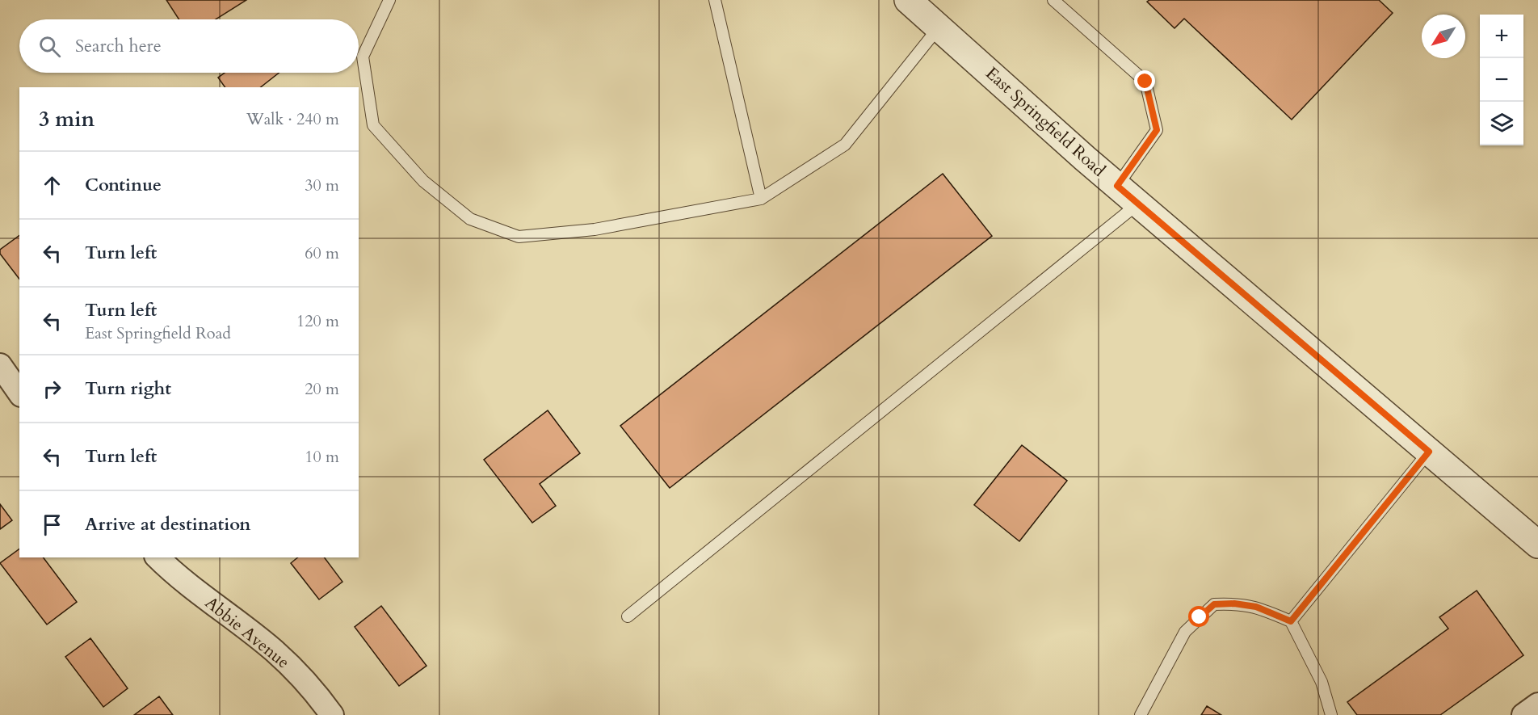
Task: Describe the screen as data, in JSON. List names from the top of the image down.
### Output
{
  "streets": {
    "street": ["East Springfield Road", "Abbie Avenue"]
  },
  "north": "bottom left",
  "page": {
    "map_buttons": ["+", "−"],
    "search": "Search here",
    "heading": ["3 min", "Walk · 240 m"],
    "list": [
      ["Continue", "30 m"],
      ["Turn left", "60 m"],
      ["Turn left", "East Springfield Road", "120 m"],
      ["Turn right", "20 m"],
      ["Turn left", "10 m"],
      "Arrive at destination"
    ]
  }
}
